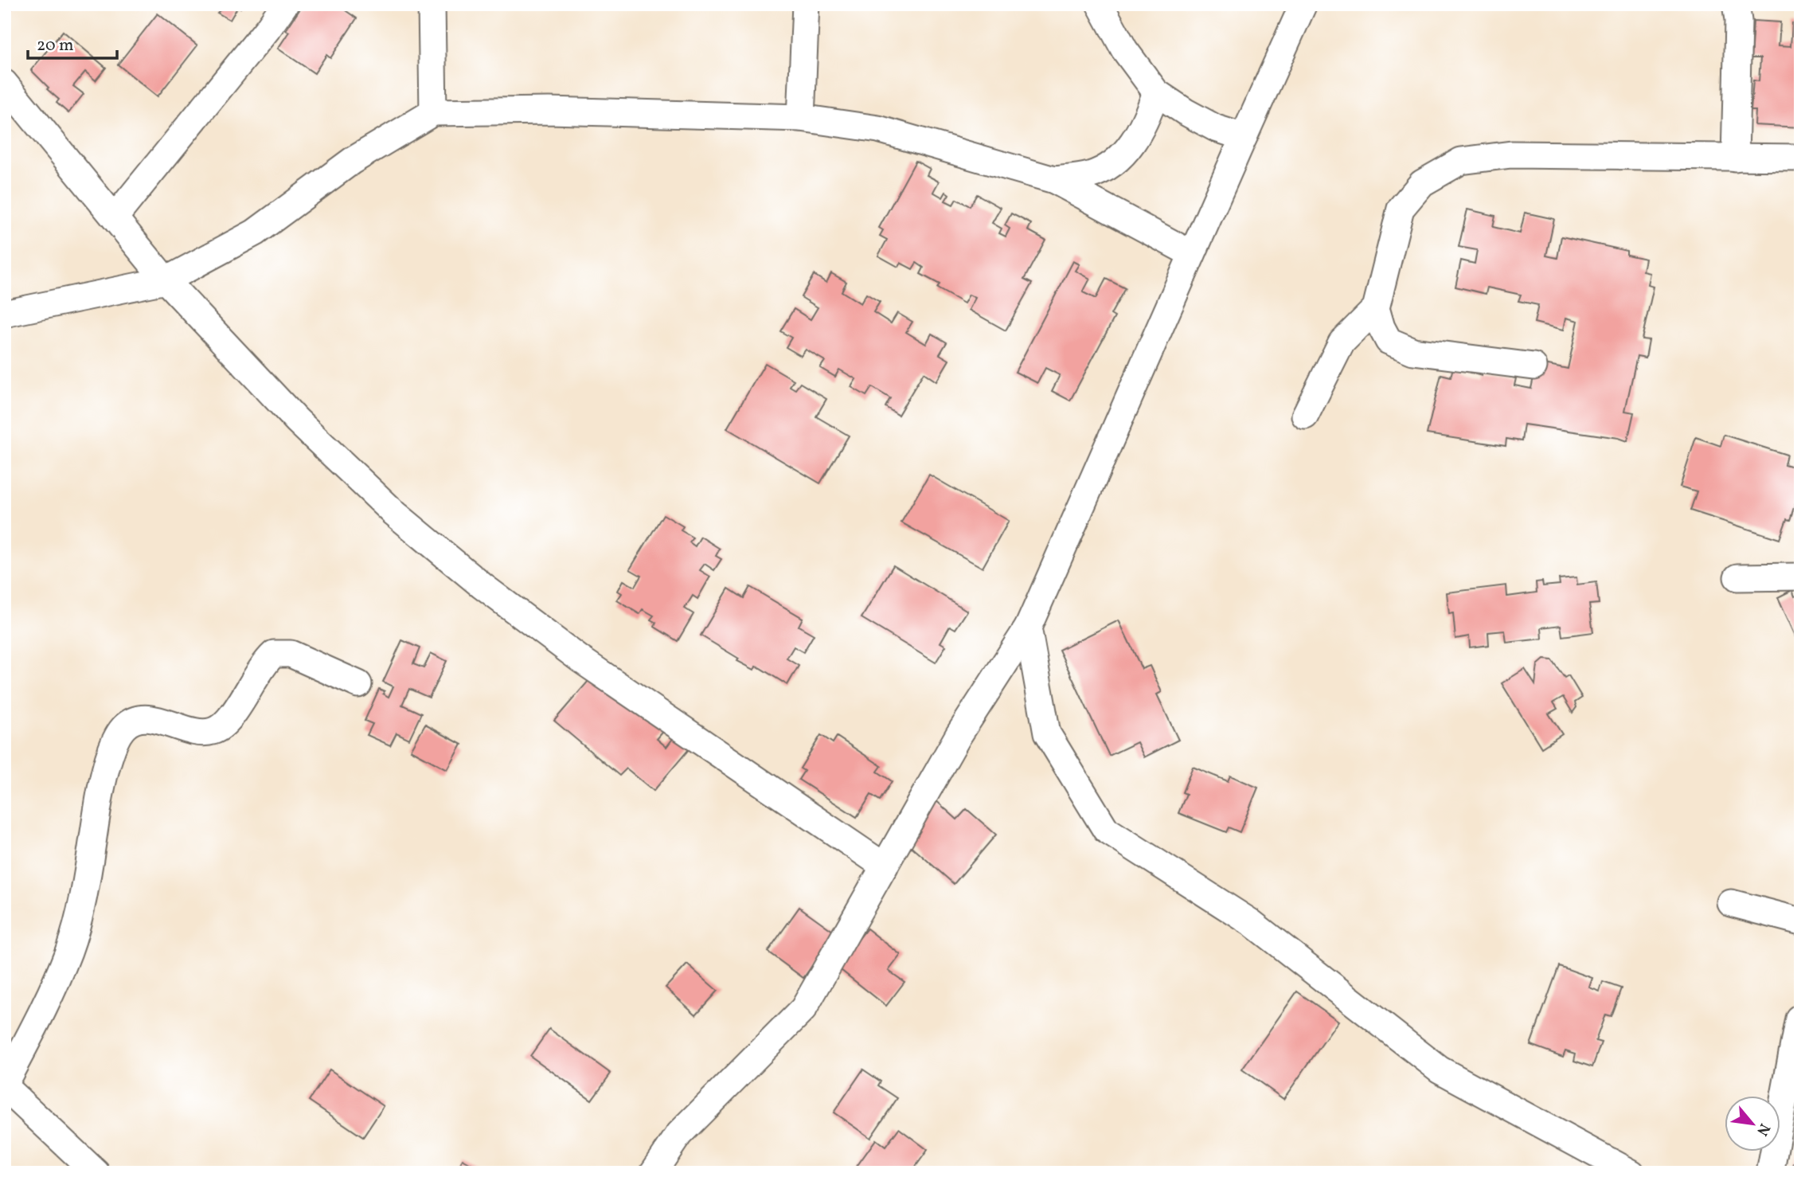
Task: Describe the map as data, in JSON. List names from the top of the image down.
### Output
{
  "scale_bar": "20 m",
  "north": "bottom right"
}
